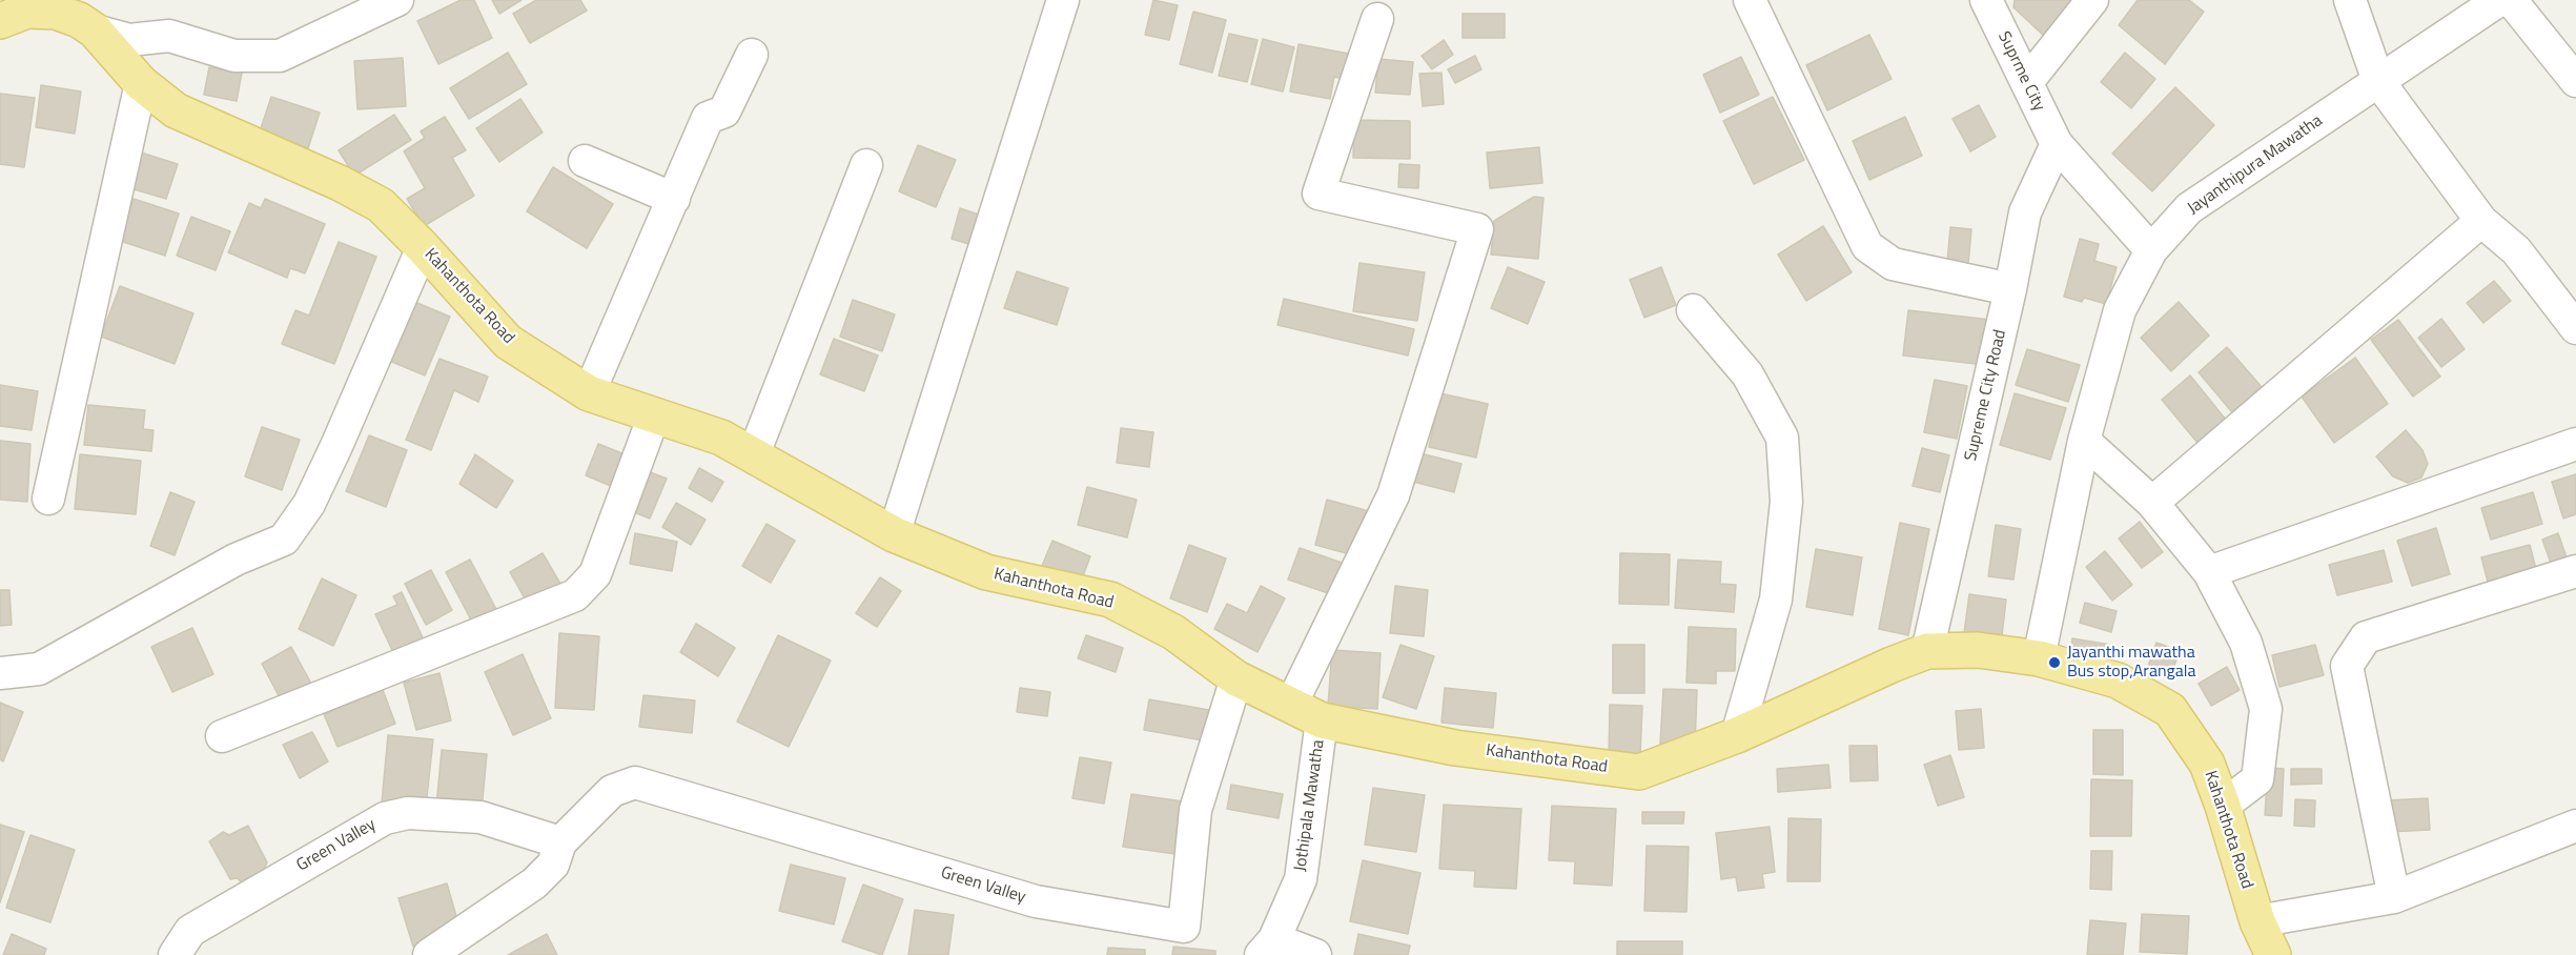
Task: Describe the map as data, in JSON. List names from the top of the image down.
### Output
{
  "streets": {
    "main road": ["Kahanthota Road"],
    "street": [
      "Suprme City",
      "Jayanthipura Mawatha",
      "Supreme City Road",
      "Jothipala Mawatha",
      "Green Valley"
    ]
  },
  "crossings": [
    ["Suprme City", "Jayanthipura Mawatha"],
    ["Suprme City", "Supreme City Road"],
    ["Jayanthipura Mawatha", "Kahanthota Road"],
    ["Kahanthota Road", "Supreme City Road"],
    ["Kahanthota Road", "Jothipala Mawatha"],
    ["Kahanthota Road", "Green Valley"]
  ],
  "places": ["Jayanthi mawatha Bus stop,Arangala"]
}
